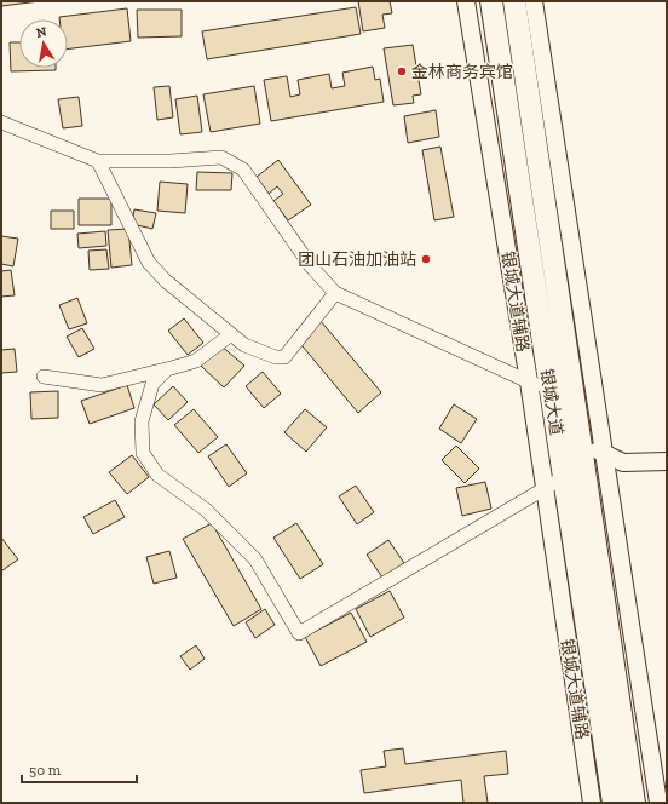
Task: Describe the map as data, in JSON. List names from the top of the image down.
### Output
{
  "streets": {
    "main road": ["银城大道"],
    "street": ["银城大道辅路"]
  },
  "places": ["金林商务宾馆", "团山石油加油站"],
  "scale_bar": "50 m",
  "north": "top"
}
